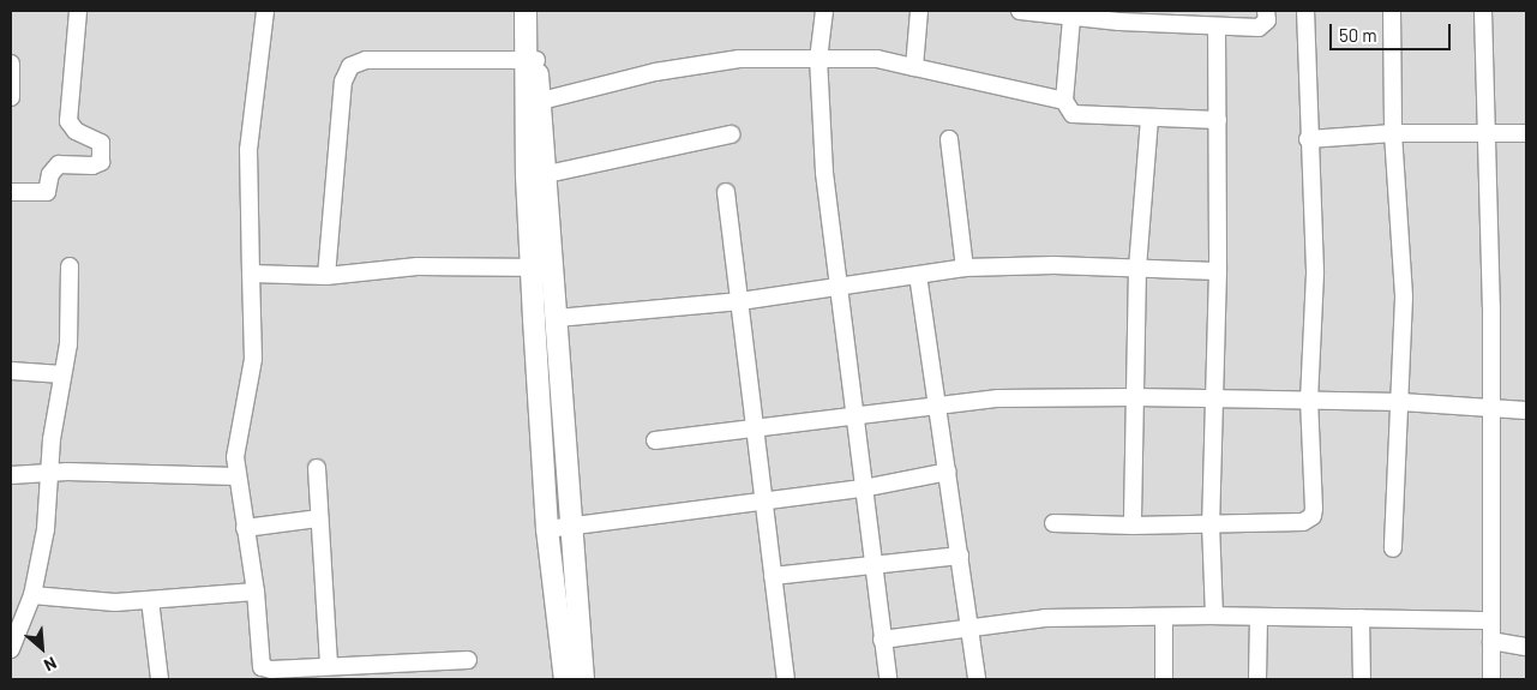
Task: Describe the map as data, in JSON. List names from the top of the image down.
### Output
{
  "scale_bar": "50 m",
  "north": "bottom right"
}
